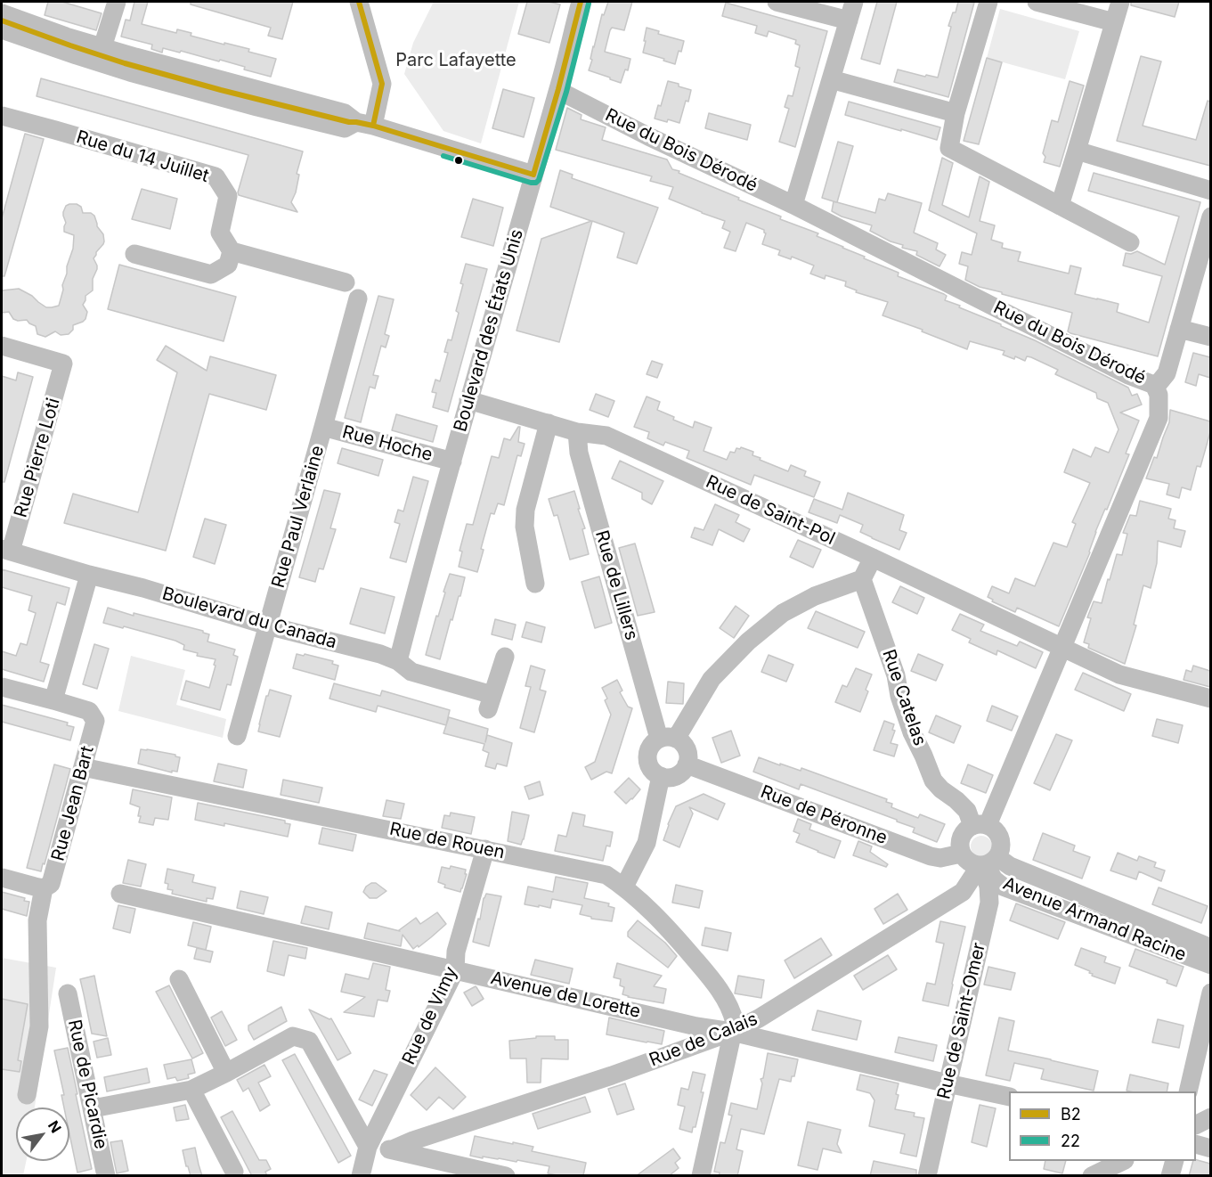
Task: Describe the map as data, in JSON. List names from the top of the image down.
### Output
{
  "streets": {
    "street": [
      "Rue du Bois Dérodé",
      "Rue du 14 Juillet",
      "Boulevard des États Unis",
      "Rue Hoche",
      "Rue Pierre Loti",
      "Rue de Saint-Pol",
      "Rue Paul Verlaine",
      "Rue de Lillers",
      "Boulevard du Canada",
      "Rue Catelas",
      "Rue Jean Bart",
      "Rue de Péronne",
      "Rue de Rouen",
      "Avenue Armand Racine",
      "Avenue de Lorette",
      "Rue de Vimy",
      "Rue de Saint-Omer",
      "Rue de Calais",
      "Rue de Picardie"
    ]
  },
  "crossings": [
    ["Rue du Bois Dérodé", "Boulevard des États Unis"],
    ["Rue du Bois Dérodé", "Rue de Saint-Pol"],
    ["Rue du Bois Dérodé", "Rue Catelas"],
    ["Rue du Bois Dérodé", "Rue de Péronne"],
    ["Rue du Bois Dérodé", "Avenue Armand Racine"],
    ["Rue du Bois Dérodé", "Rue de Saint-Omer"],
    ["Rue du Bois Dérodé", "Rue de Calais"],
    ["Boulevard des États Unis", "Rue Hoche"],
    ["Boulevard des États Unis", "Rue de Saint-Pol"],
    ["Boulevard des États Unis", "Boulevard du Canada"],
    ["Rue Hoche", "Rue Paul Verlaine"],
    ["Rue Pierre Loti", "Boulevard du Canada"],
    ["Rue de Saint-Pol", "Rue de Lillers"],
    ["Rue Paul Verlaine", "Boulevard du Canada"],
    ["Rue de Lillers", "Rue de Péronne"],
    ["Rue Catelas", "Rue de Péronne"],
    ["Rue Catelas", "Avenue Armand Racine"],
    ["Rue Catelas", "Rue de Saint-Omer"],
    ["Rue Catelas", "Rue de Calais"],
    ["Rue Jean Bart", "Rue de Rouen"],
    ["Rue de Péronne", "Avenue Armand Racine"],
    ["Rue de Péronne", "Rue de Saint-Omer"],
    ["Rue de Péronne", "Rue de Calais"],
    ["Rue de Rouen", "Avenue de Lorette"],
    ["Rue de Rouen", "Rue de Vimy"],
    ["Rue de Rouen", "Rue de Calais"],
    ["Avenue Armand Racine", "Rue de Saint-Omer"],
    ["Avenue Armand Racine", "Rue de Calais"],
    ["Avenue de Lorette", "Rue de Vimy"],
    ["Avenue de Lorette", "Rue de Saint-Omer"],
    ["Avenue de Lorette", "Rue de Calais"],
    ["Rue de Saint-Omer", "Rue de Calais"]
  ],
  "parks": ["Parc Lafayette"],
  "lines": ["transit line B2", "transit line 22"],
  "legend": ["B2", "22"],
  "north": "top right"
}
